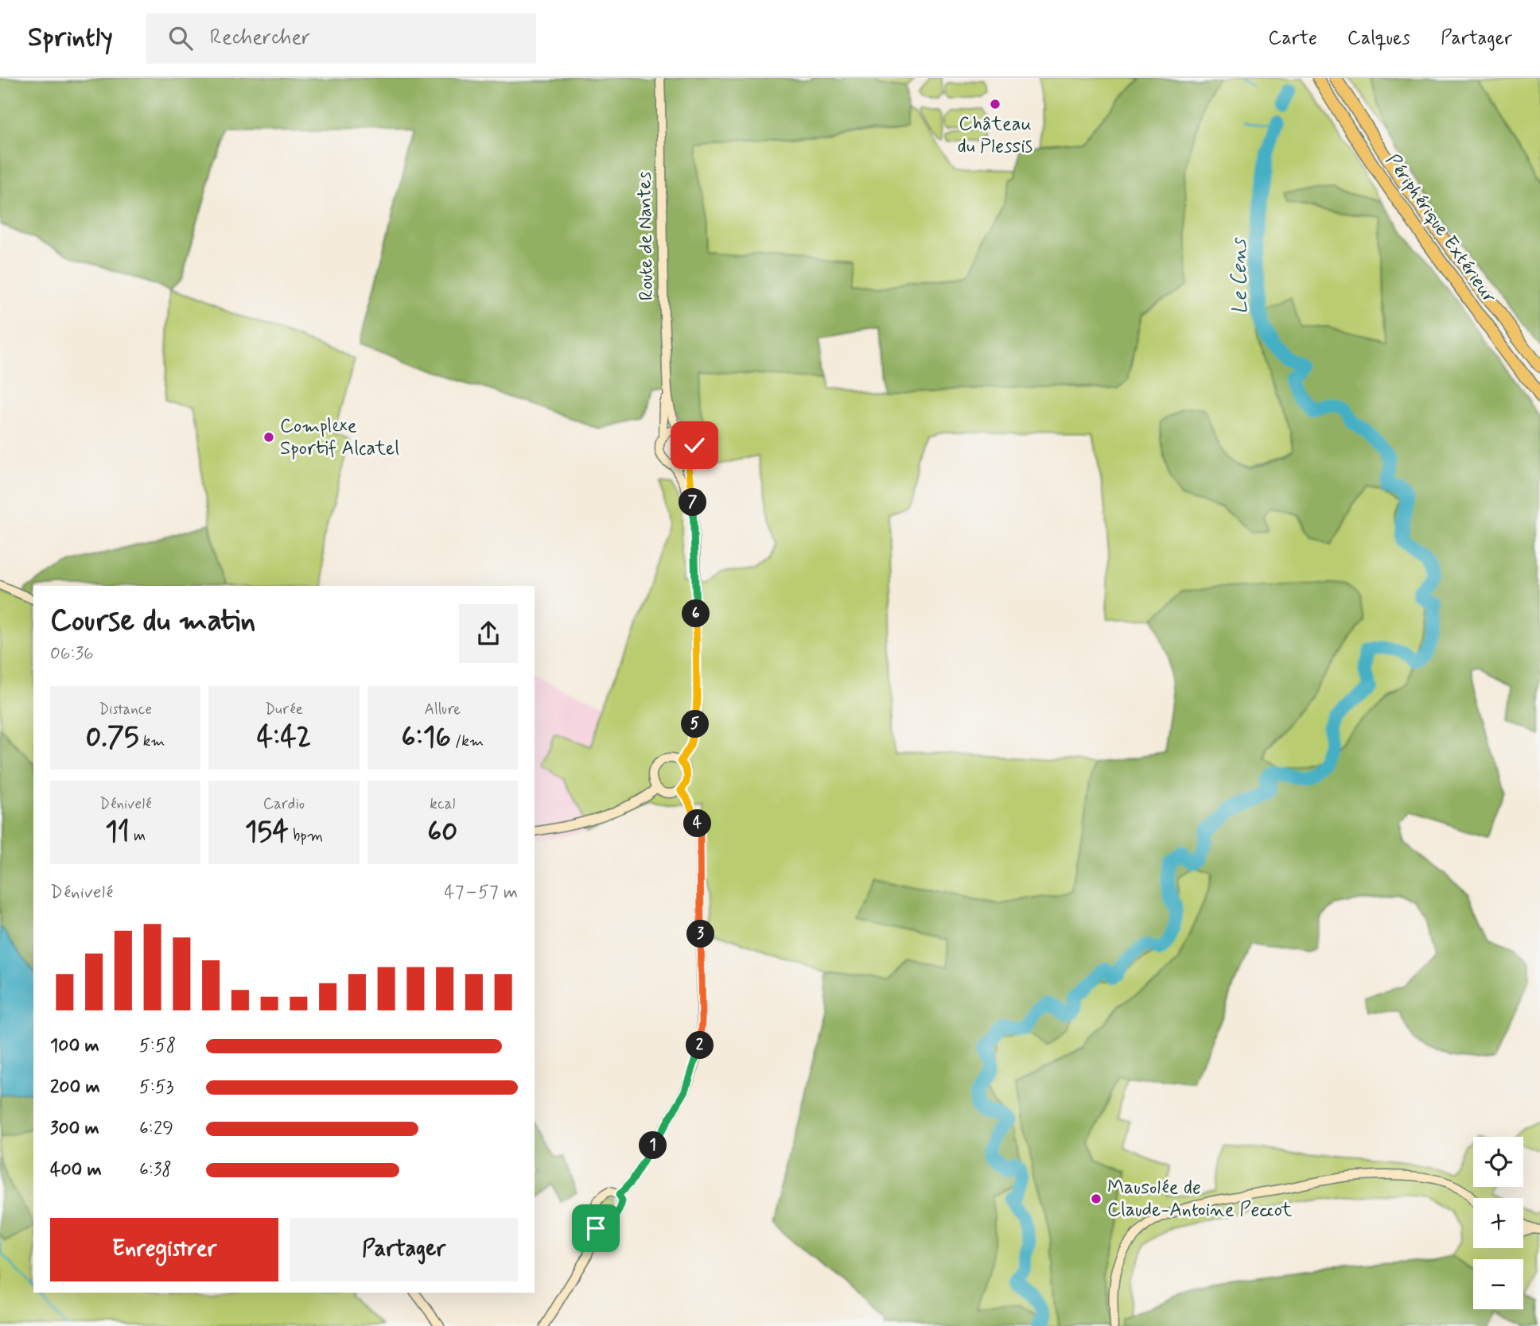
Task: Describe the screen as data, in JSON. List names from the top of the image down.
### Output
{
  "streets": {
    "highway": ["Périphérique Extérieur"],
    "main road": ["Route de Nantes"]
  },
  "water": ["Le Cens"],
  "places": ["Château du Plessis", "Complexe Sportif Alcatel", "Mausolée de Claude-Antoine Peccot"],
  "page": {
    "header": "Sprintly",
    "search": "Rechercher",
    "nav": ["Carte", "Calques", "Partager"],
    "pins": [
      "7",
      "6",
      "5",
      "4",
      "3",
      "2",
      "1"
    ],
    "heading": ["Course du matin", "06:36"],
    "stats": [
      ["Distance", "0.75 km"],
      ["Durée", "4:42"],
      ["Allure", "6:16 /km"],
      ["Dénivelé", "11 m"],
      ["Cardio", "154 bpm"],
      ["kcal", "60"]
    ],
    "chart": ["Dénivelé", "47–57 m"],
    "list": [
      {
        "name": "100 m",
        "note": "5:58"
      },
      {
        "name": "200 m",
        "note": "5:53"
      },
      {
        "name": "300 m",
        "note": "6:29"
      },
      {
        "name": "400 m",
        "note": "6:38"
      }
    ],
    "map_buttons": ["+", "−"],
    "buttons": ["Enregistrer", "Partager"]
  }
}
